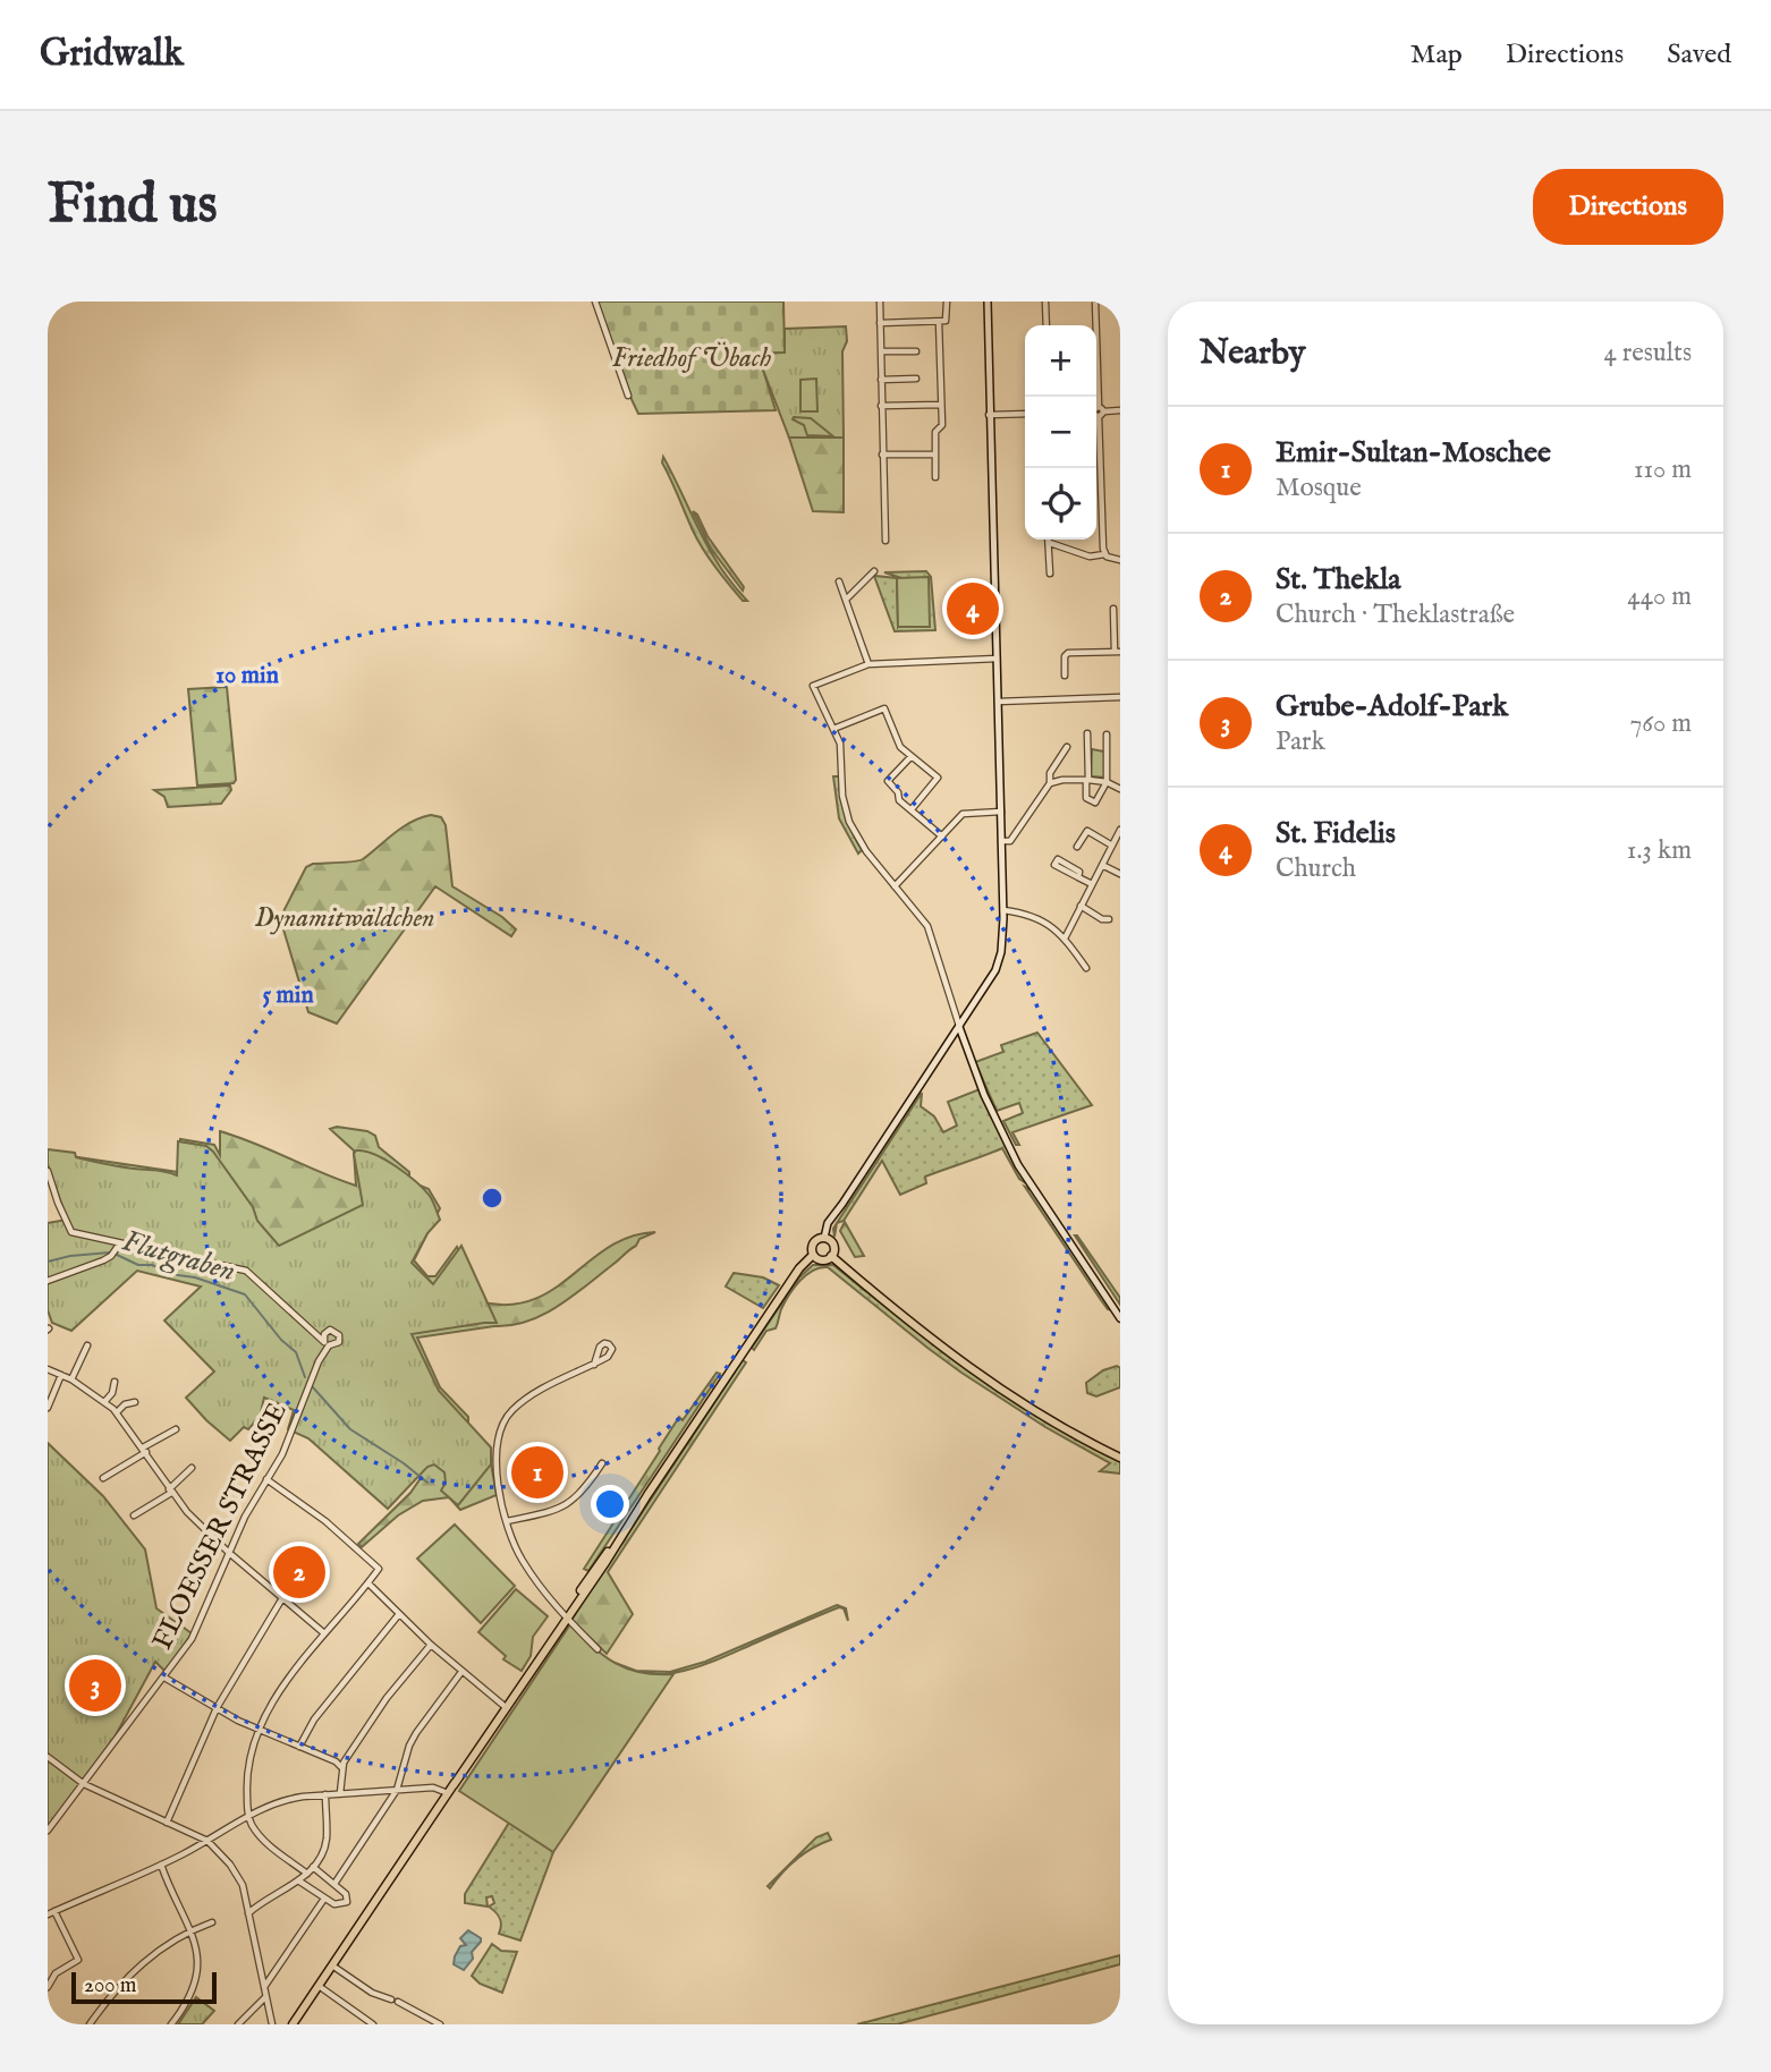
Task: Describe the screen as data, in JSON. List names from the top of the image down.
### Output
{
  "streets": {
    "street": ["FLOESSER STRASSE"]
  },
  "water": ["Flutgraben"],
  "parks": ["Friedhof Übach", "Dynamitwäldchen"],
  "scale_bar": "200 m",
  "page": {
    "header": "Gridwalk",
    "nav": ["Map", "Directions", "Saved"],
    "buttons": "Directions",
    "title": "Find us",
    "heading": ["Nearby", "4 results"],
    "map_buttons": ["+", "−"],
    "list": [
      {
        "mark": "1",
        "name": "Emir-Sultan-Moschee",
        "note": "Mosque",
        "value": "110 m"
      },
      {
        "mark": "2",
        "name": "St. Thekla",
        "note": "Church · Theklastraße",
        "value": "440 m"
      },
      {
        "mark": "3",
        "name": "Grube-Adolf-Park",
        "note": "Park",
        "value": "760 m"
      },
      {
        "mark": "4",
        "name": "St. Fidelis",
        "note": "Church",
        "value": "1.3 km"
      }
    ],
    "pins": [
      "4",
      "1",
      "2",
      "3"
    ],
    "scale": "200 m"
  },
  "rings": ["10 min", "5 min"]
}
